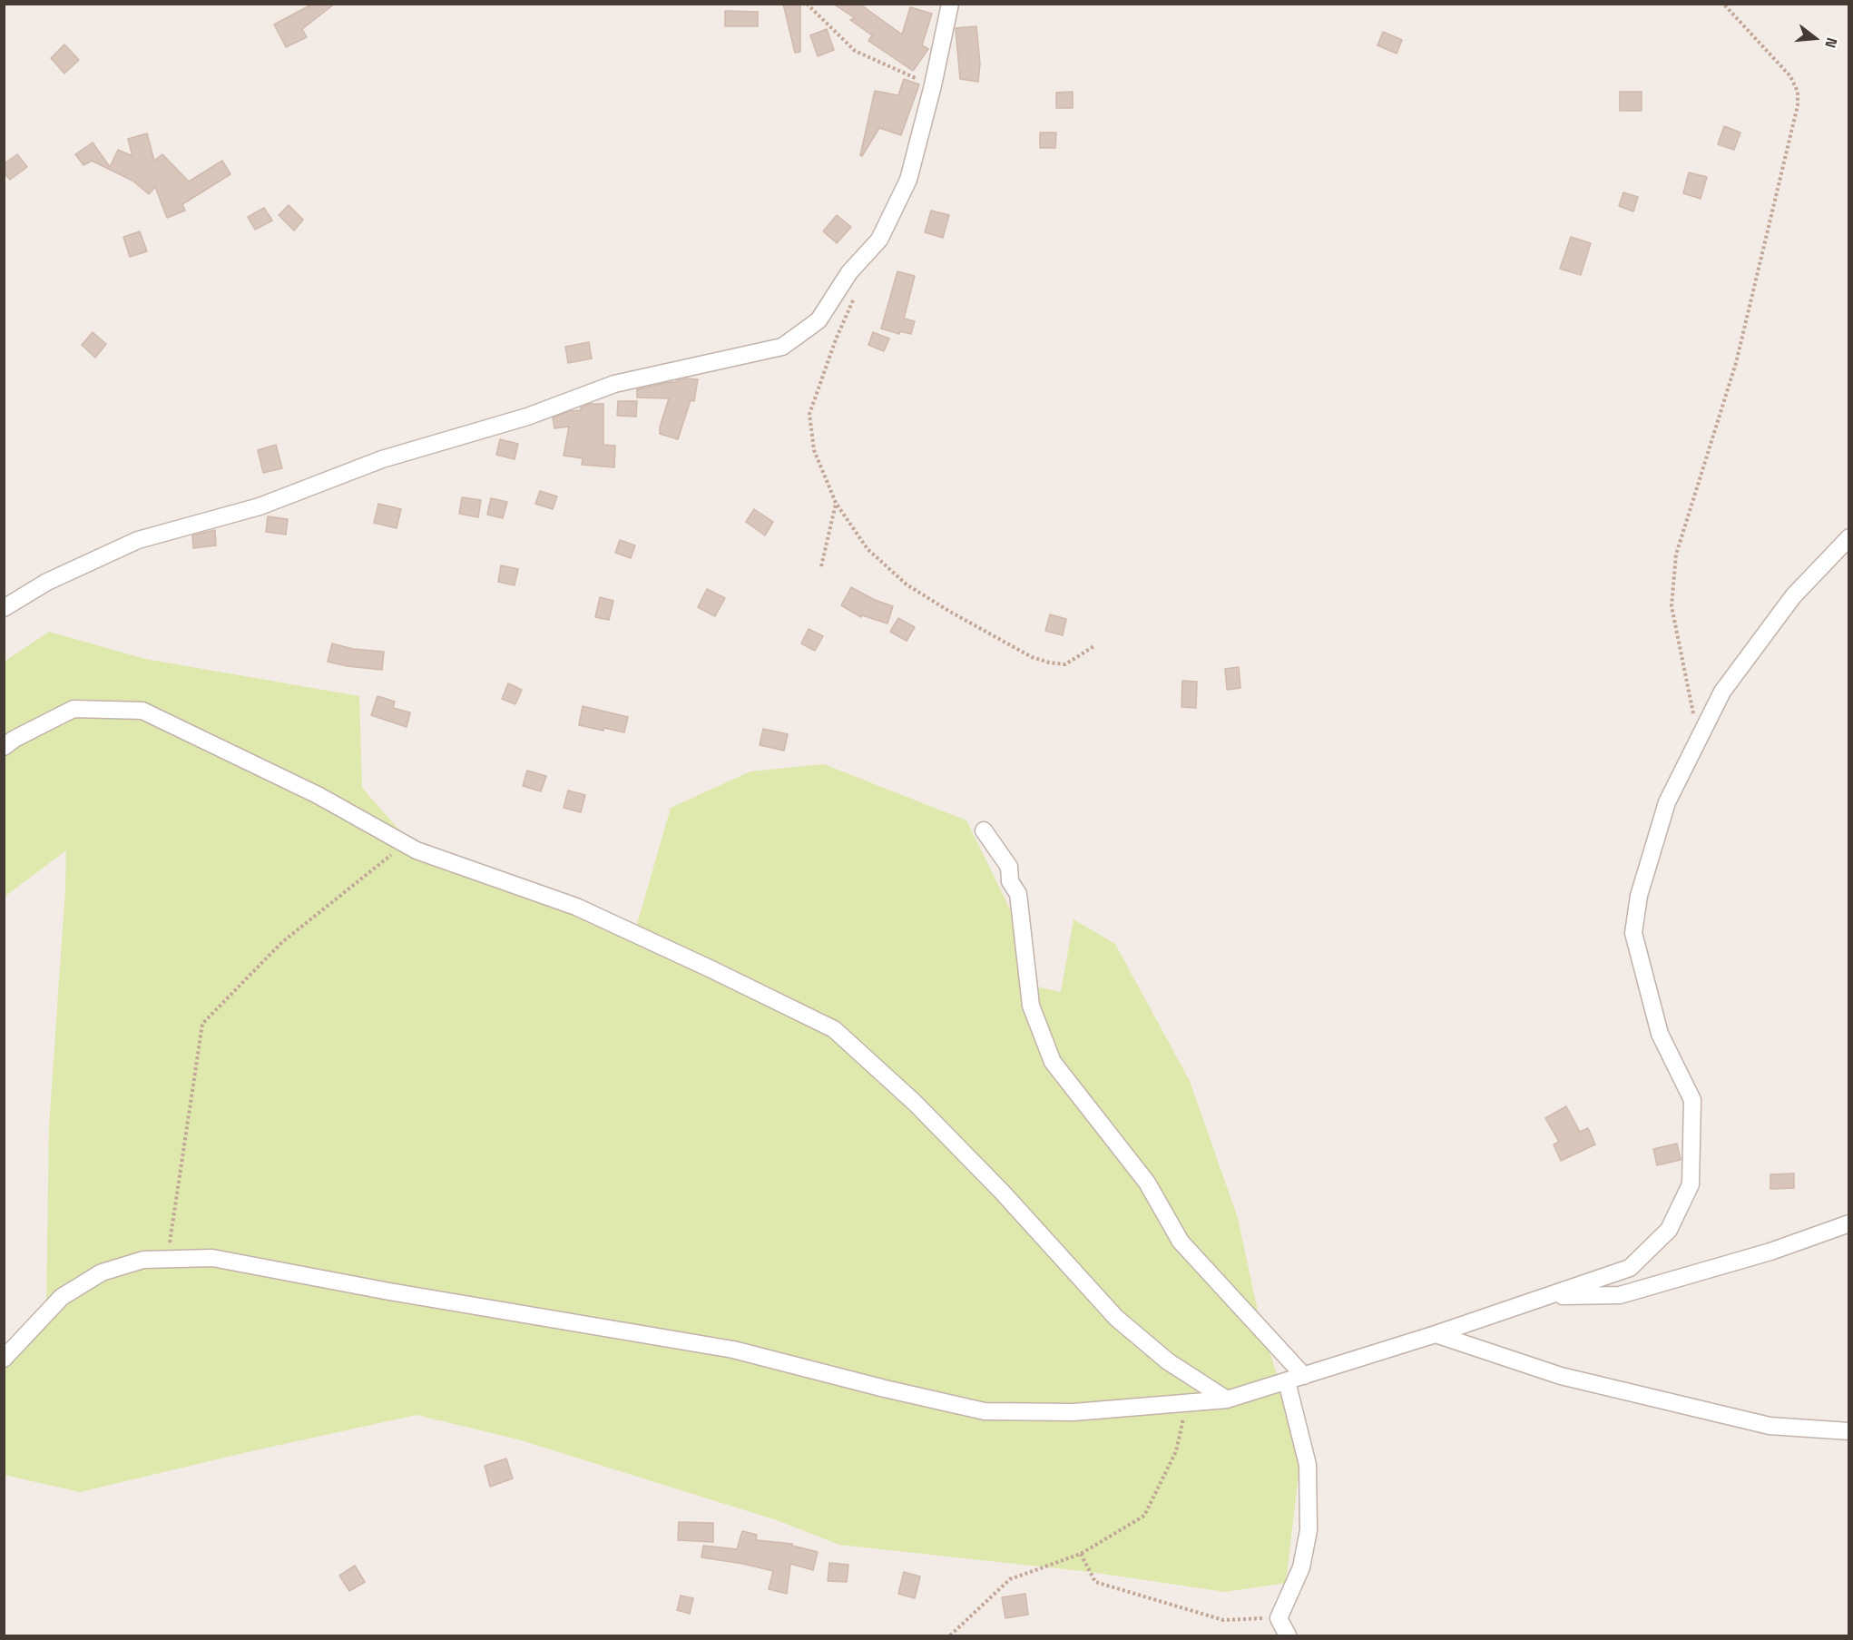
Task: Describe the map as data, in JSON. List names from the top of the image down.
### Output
{
  "north": "right"
}
